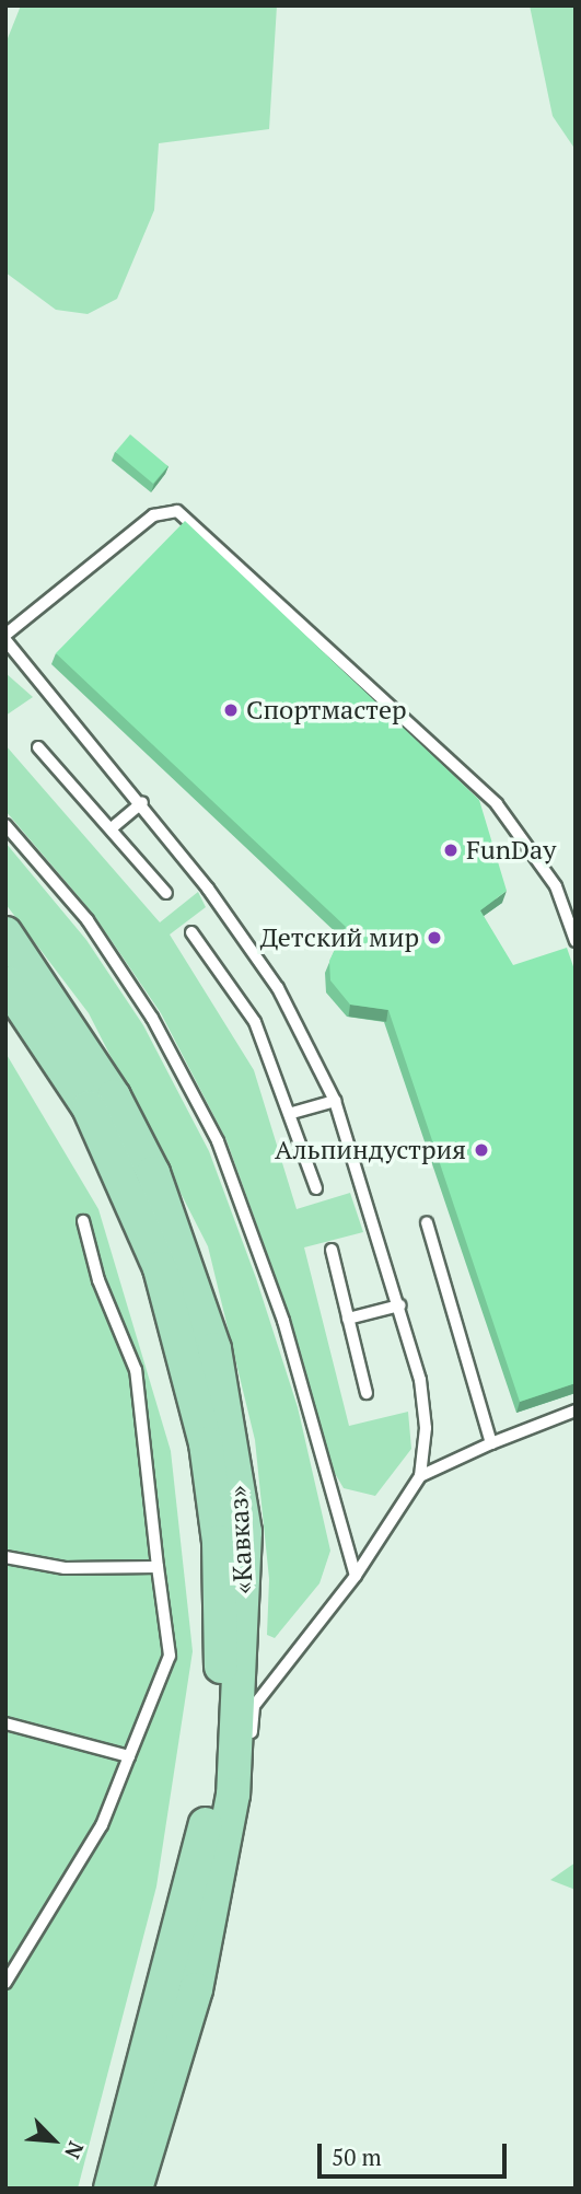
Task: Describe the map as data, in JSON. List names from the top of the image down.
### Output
{
  "streets": {
    "main road": ["«Кавказ»"]
  },
  "places": [
    "Спортмастер",
    "FunDay",
    "Детский мир",
    "Альпиндустрия"
  ],
  "scale_bar": "50 m",
  "north": "bottom right"
}
